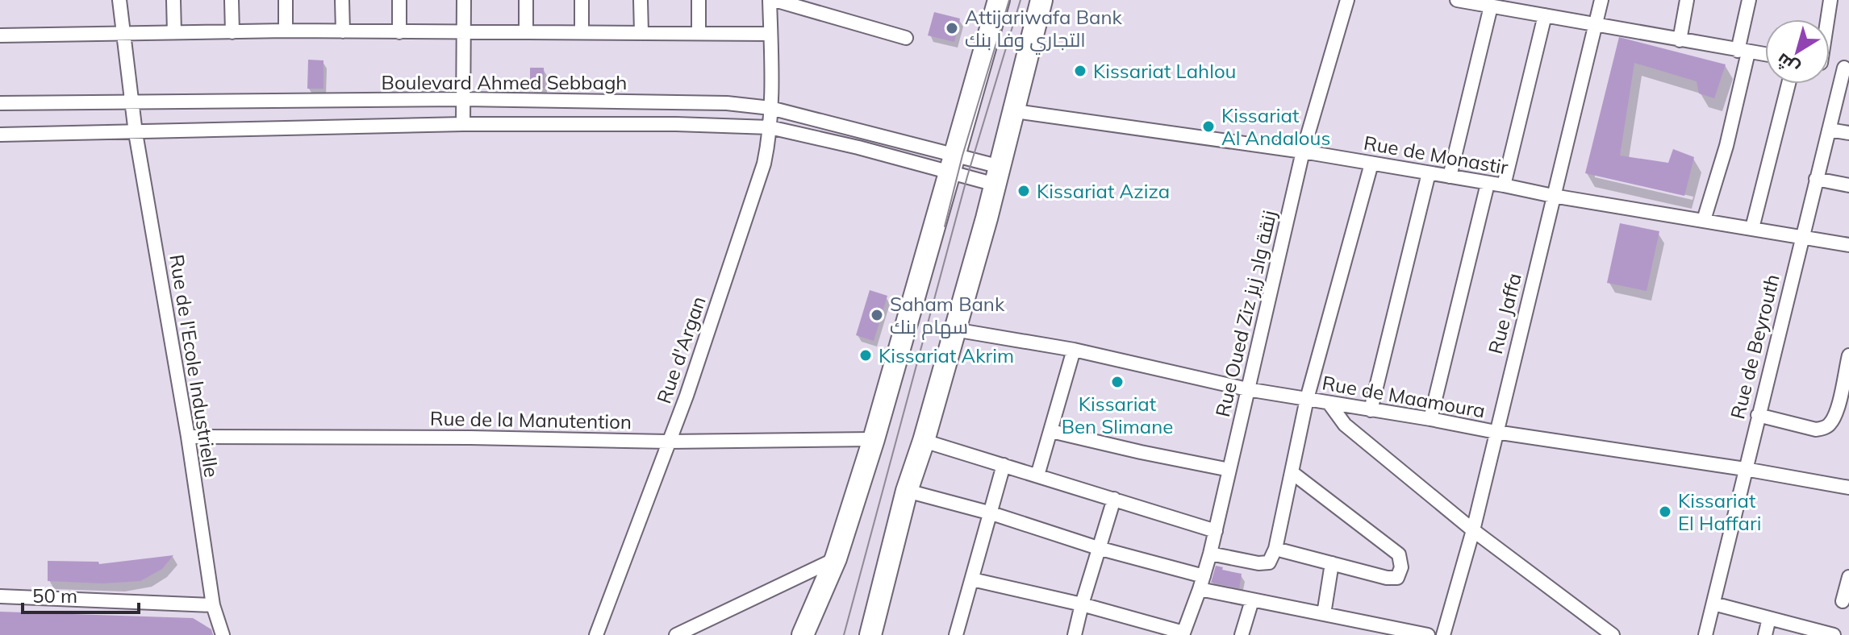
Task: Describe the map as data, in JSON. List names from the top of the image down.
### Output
{
  "streets": {
    "street": [
      "Boulevard Ahmed Sebbagh",
      "Rue de Monastir",
      "Rue Oued Ziz زنقة واد زيز",
      "Rue Jaffa",
      "Rue de Beyrouth",
      "Rue d'Argan",
      "Rue de l'Ecole Industrielle",
      "Rue de Maamoura",
      "Rue de la Manutention"
    ]
  },
  "crossings": [
    ["Boulevard Ahmed Sebbagh", "Rue d'Argan"],
    ["Boulevard Ahmed Sebbagh", "Rue de l'Ecole Industrielle"],
    ["Rue de Monastir", "Rue Oued Ziz زنقة واد زيز"],
    ["Rue de Monastir", "Rue Jaffa"],
    ["Rue de Monastir", "Rue de Beyrouth"],
    ["Rue Oued Ziz زنقة واد زيز", "Rue de Maamoura"],
    ["Rue Jaffa", "Rue de Maamoura"],
    ["Rue de Beyrouth", "Rue de Maamoura"],
    ["Rue d'Argan", "Rue de la Manutention"],
    ["Rue de l'Ecole Industrielle", "Rue de la Manutention"]
  ],
  "places": [
    "Attijariwafa Bank التجاري وفا بنك",
    "Kissariat Lahlou",
    "Kissariat Al Andalous",
    "Kissariat Aziza",
    "Saham Bank سهام بنك",
    "Kissariat Akrim",
    "Kissariat Ben Slimane",
    "Kissariat El Haffari"
  ],
  "scale_bar": "50 m",
  "north": "bottom left"
}
